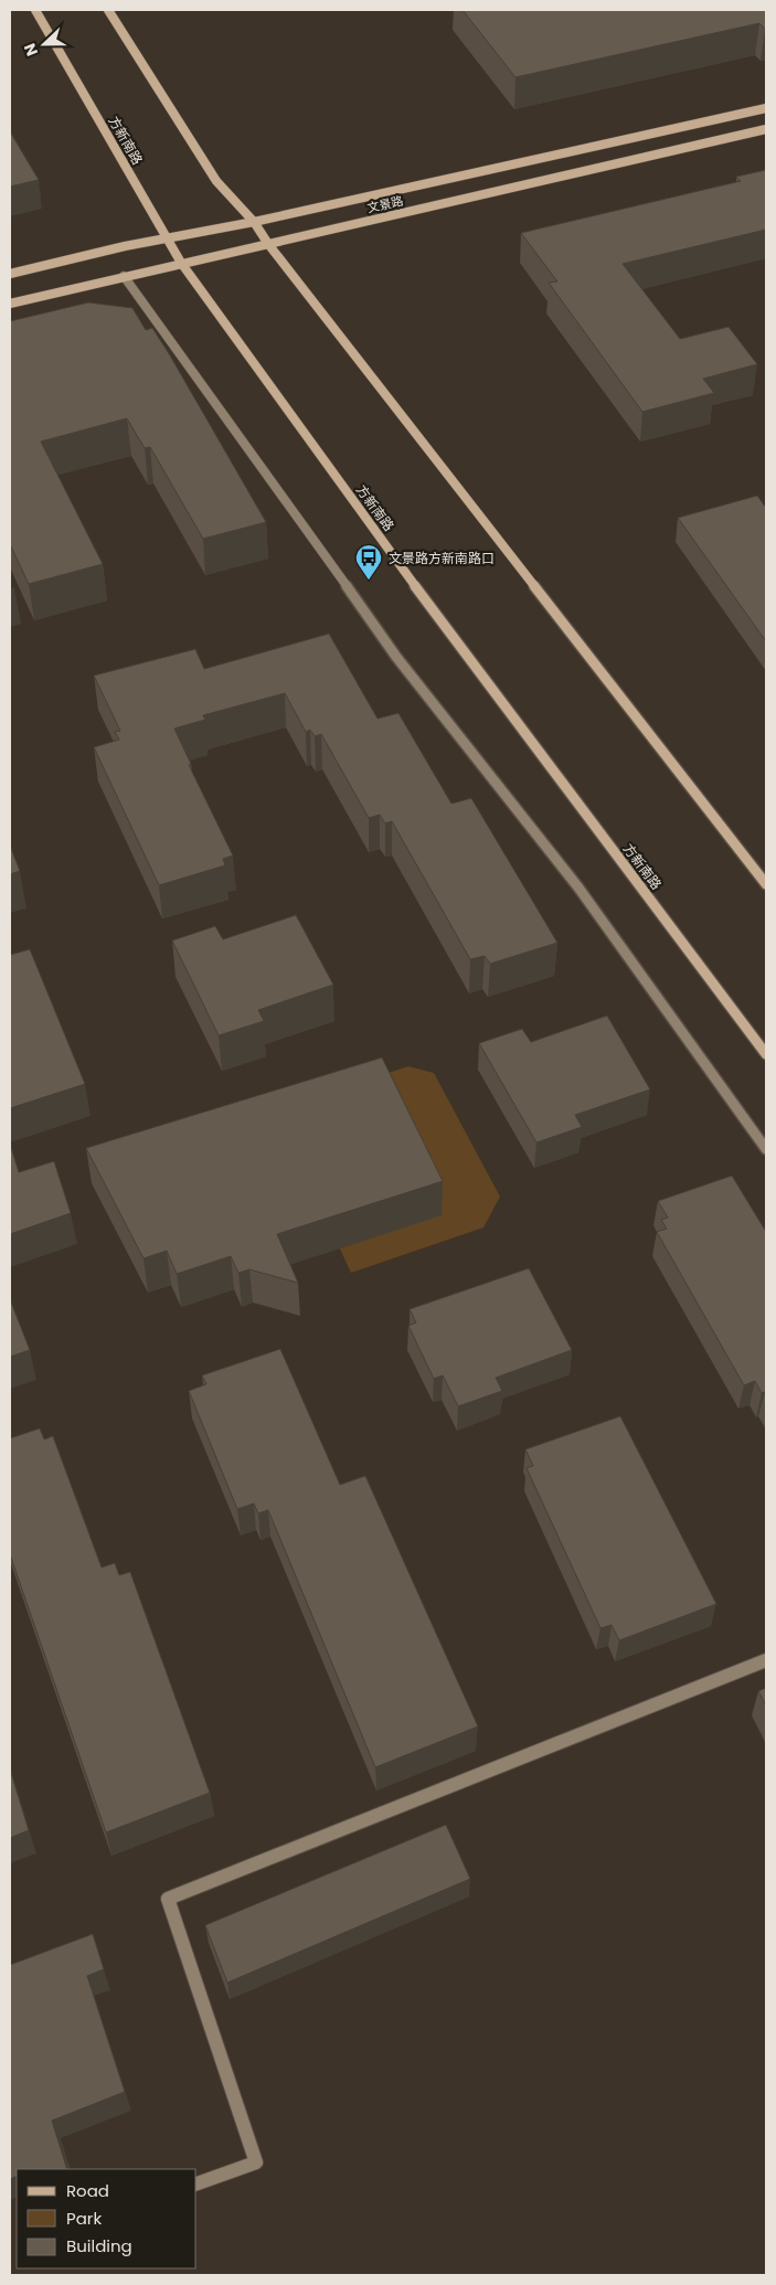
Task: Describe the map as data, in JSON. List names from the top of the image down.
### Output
{
  "streets": {
    "main road": ["方新南路", "文景路"]
  },
  "crossings": [
    ["方新南路", "文景路"]
  ],
  "places": {
    "bus stop": ["文景路方新南路口"]
  },
  "legend": ["Road", "Park", "Building"],
  "north": "left"
}
